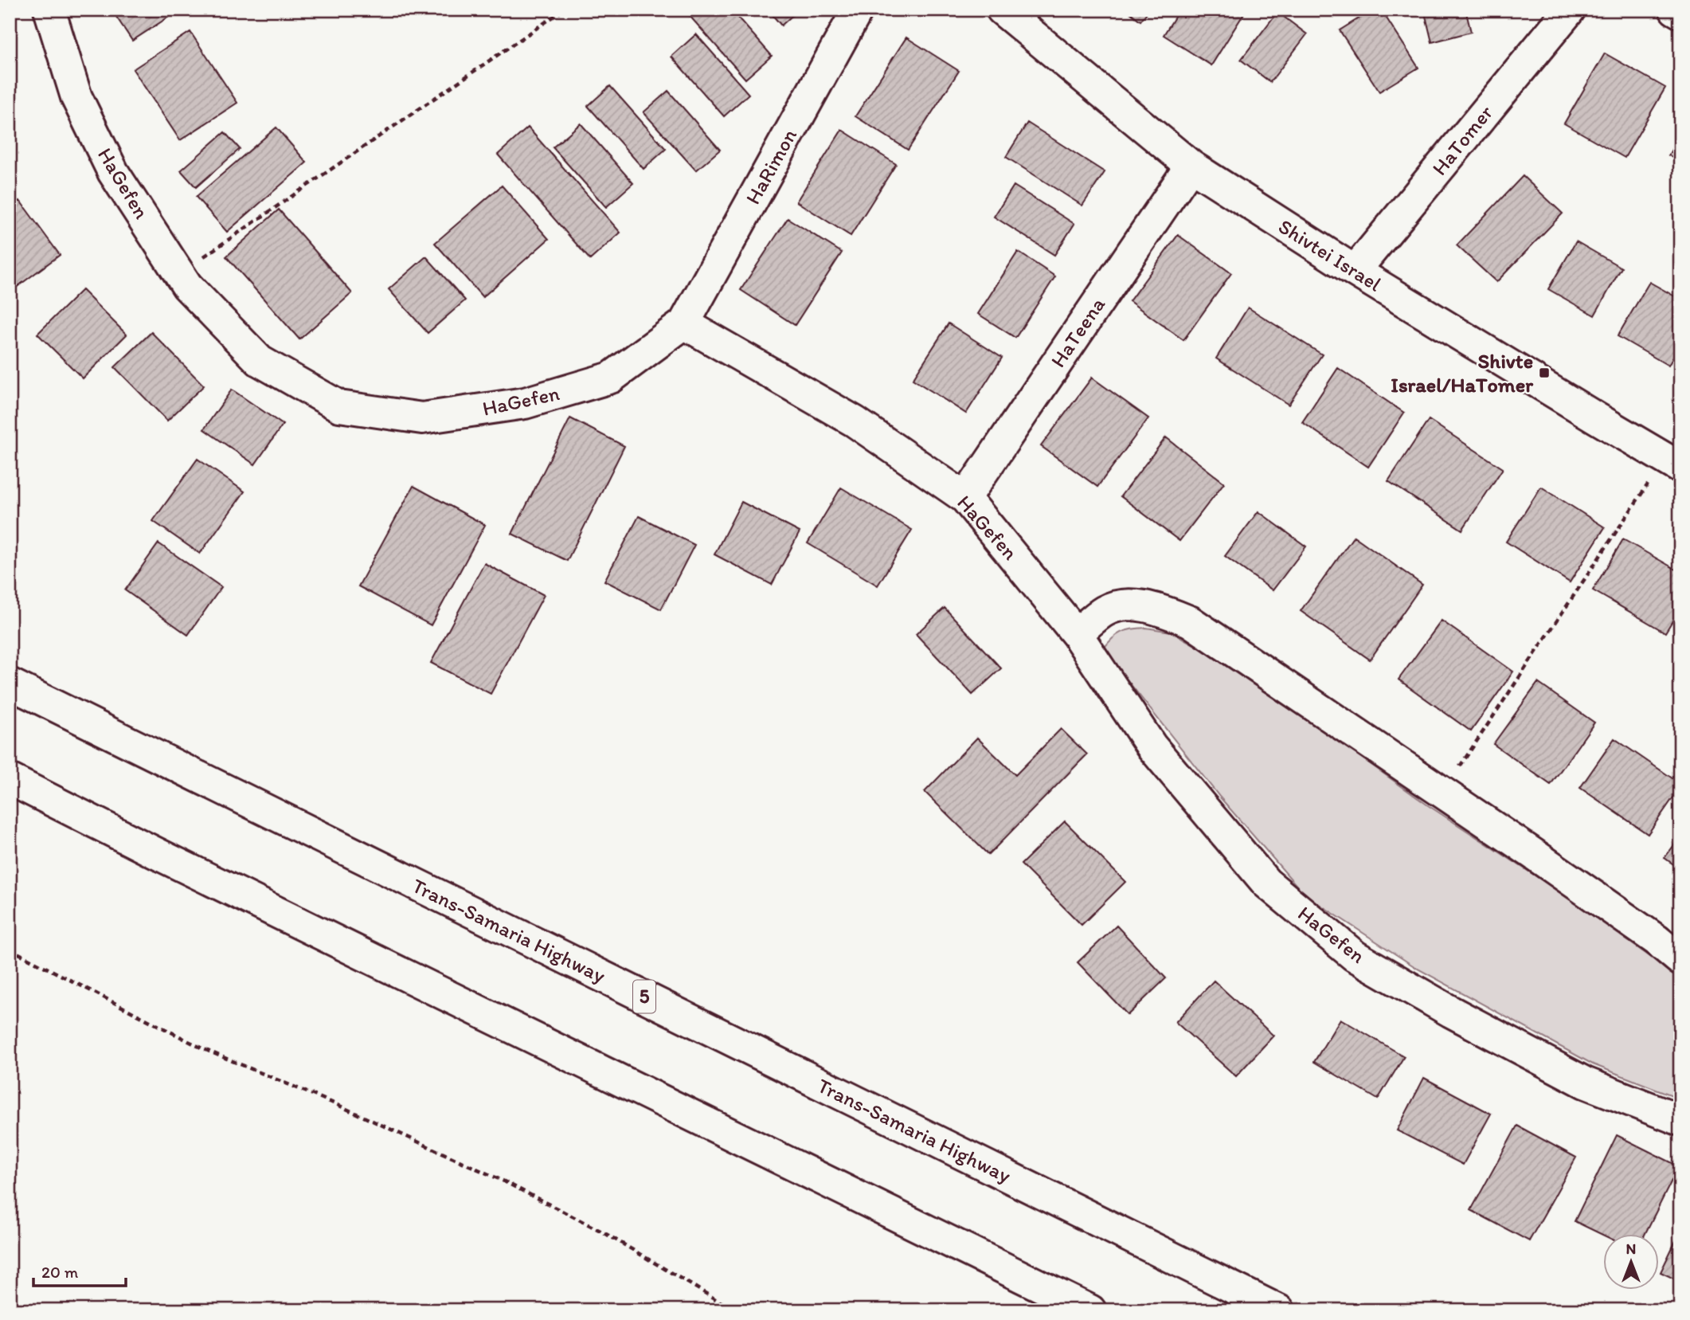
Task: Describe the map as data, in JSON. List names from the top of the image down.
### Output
{
  "streets": {
    "main road": [
      "HaTomer",
      "HaRimon",
      "HaGefen",
      "Shivtei Israel",
      "HaTeena",
      "Trans-Samaria Highway",
      "5"
    ]
  },
  "crossings": [
    ["HaTomer", "Shivtei Israel"],
    ["HaRimon", "HaGefen"],
    ["HaGefen", "HaTeena"],
    ["Shivtei Israel", "HaTeena"]
  ],
  "places": {
    "transit": ["Shivte Israel/HaTomer"]
  },
  "scale_bar": "20 m",
  "north": "top"
}
